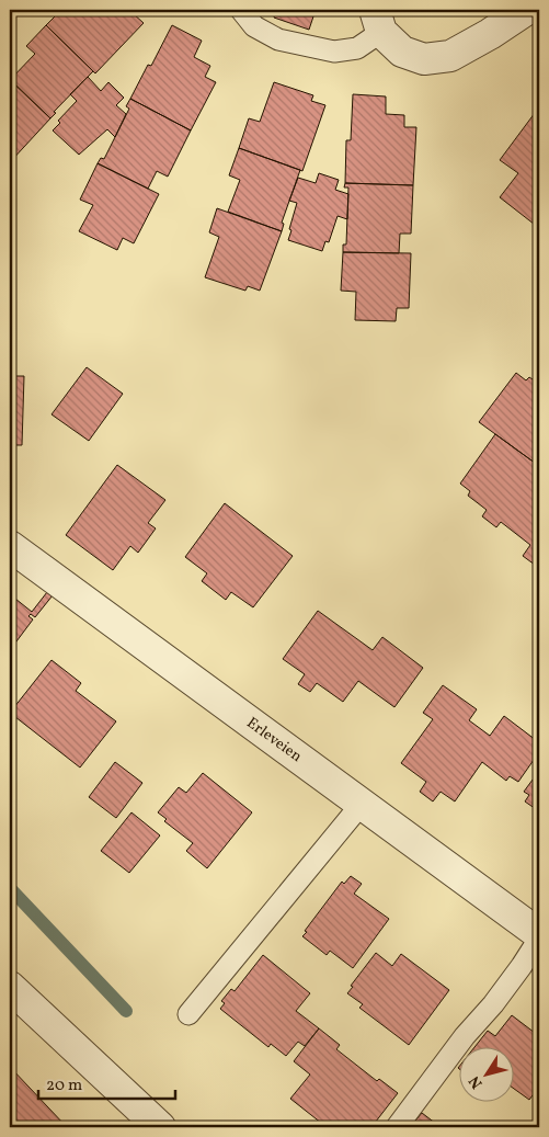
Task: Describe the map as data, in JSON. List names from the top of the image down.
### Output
{
  "streets": {
    "street": ["Erleveien"]
  },
  "scale_bar": "20 m",
  "north": "bottom left"
}
